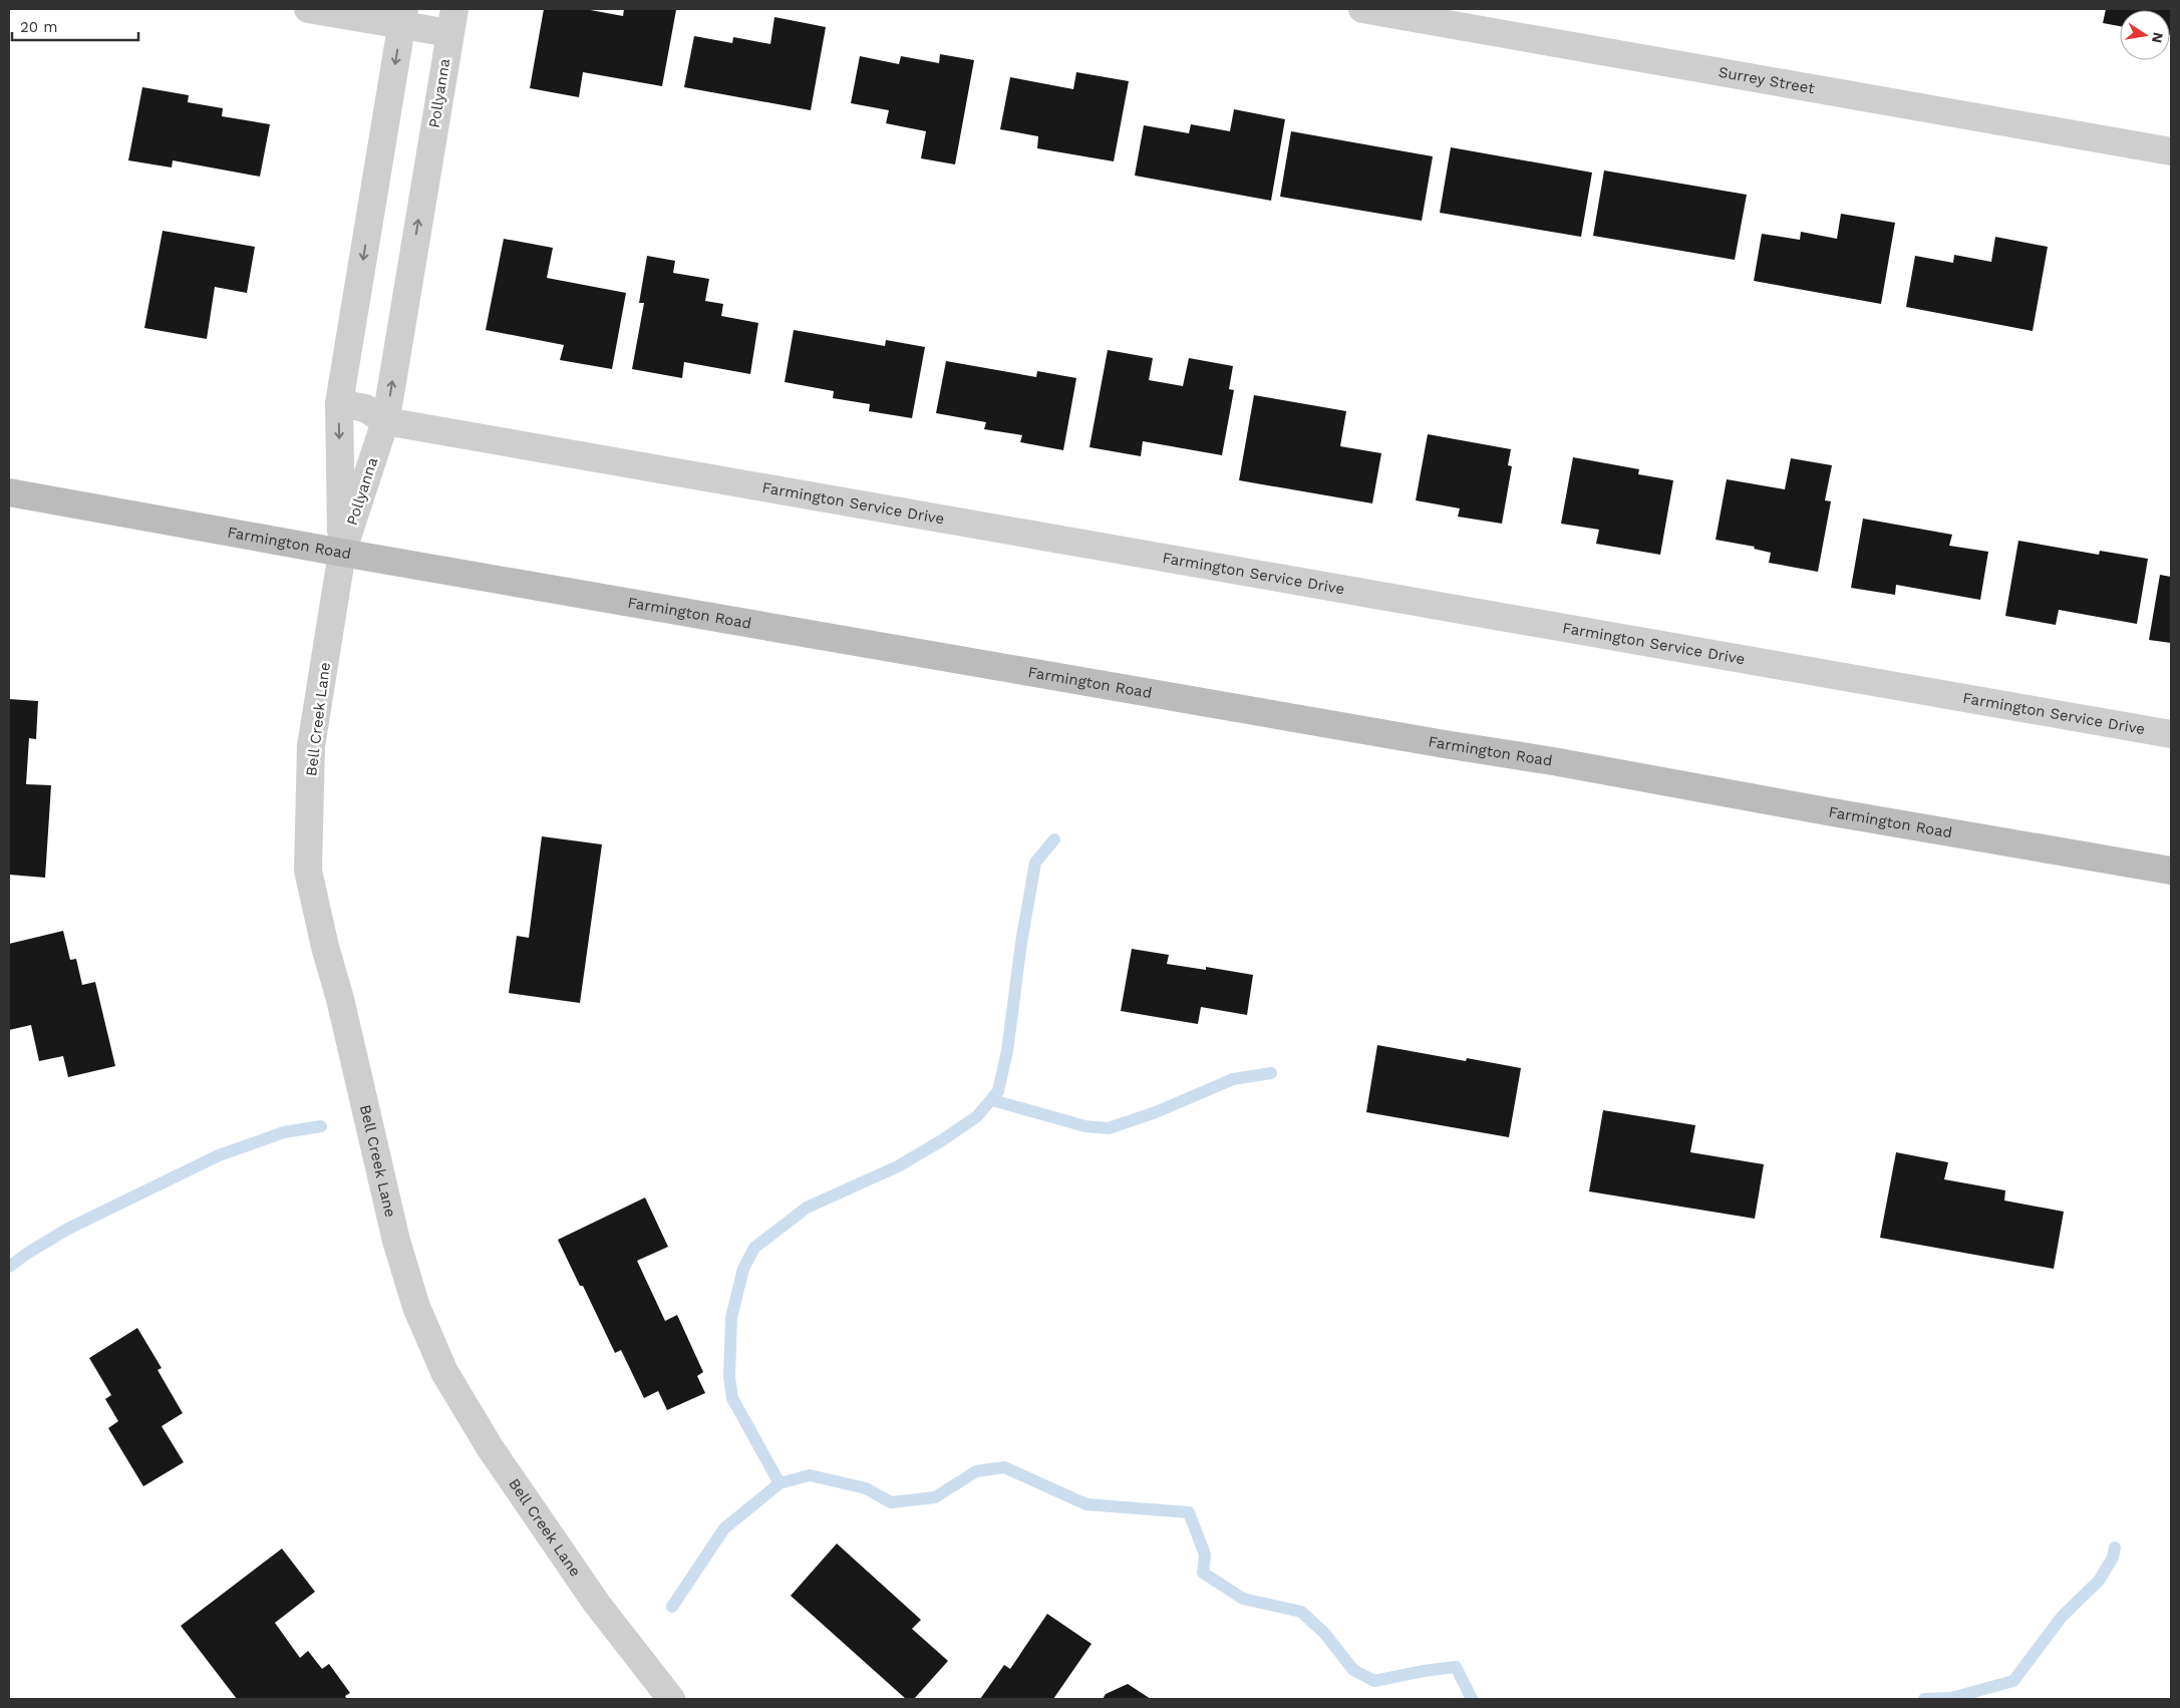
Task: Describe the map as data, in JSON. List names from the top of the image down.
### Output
{
  "streets": {
    "main road": ["Farmington Road"],
    "street": [
      "Surrey Street",
      "Pollyanna",
      "Farmington Service Drive",
      "Bell Creek Lane"
    ]
  },
  "crossings": [
    ["Pollyanna", "Farmington Service Drive"],
    ["Pollyanna", "Farmington Road"],
    ["Pollyanna", "Bell Creek Lane"],
    ["Farmington Road", "Bell Creek Lane"]
  ],
  "scale_bar": "20 m",
  "north": "right"
}
